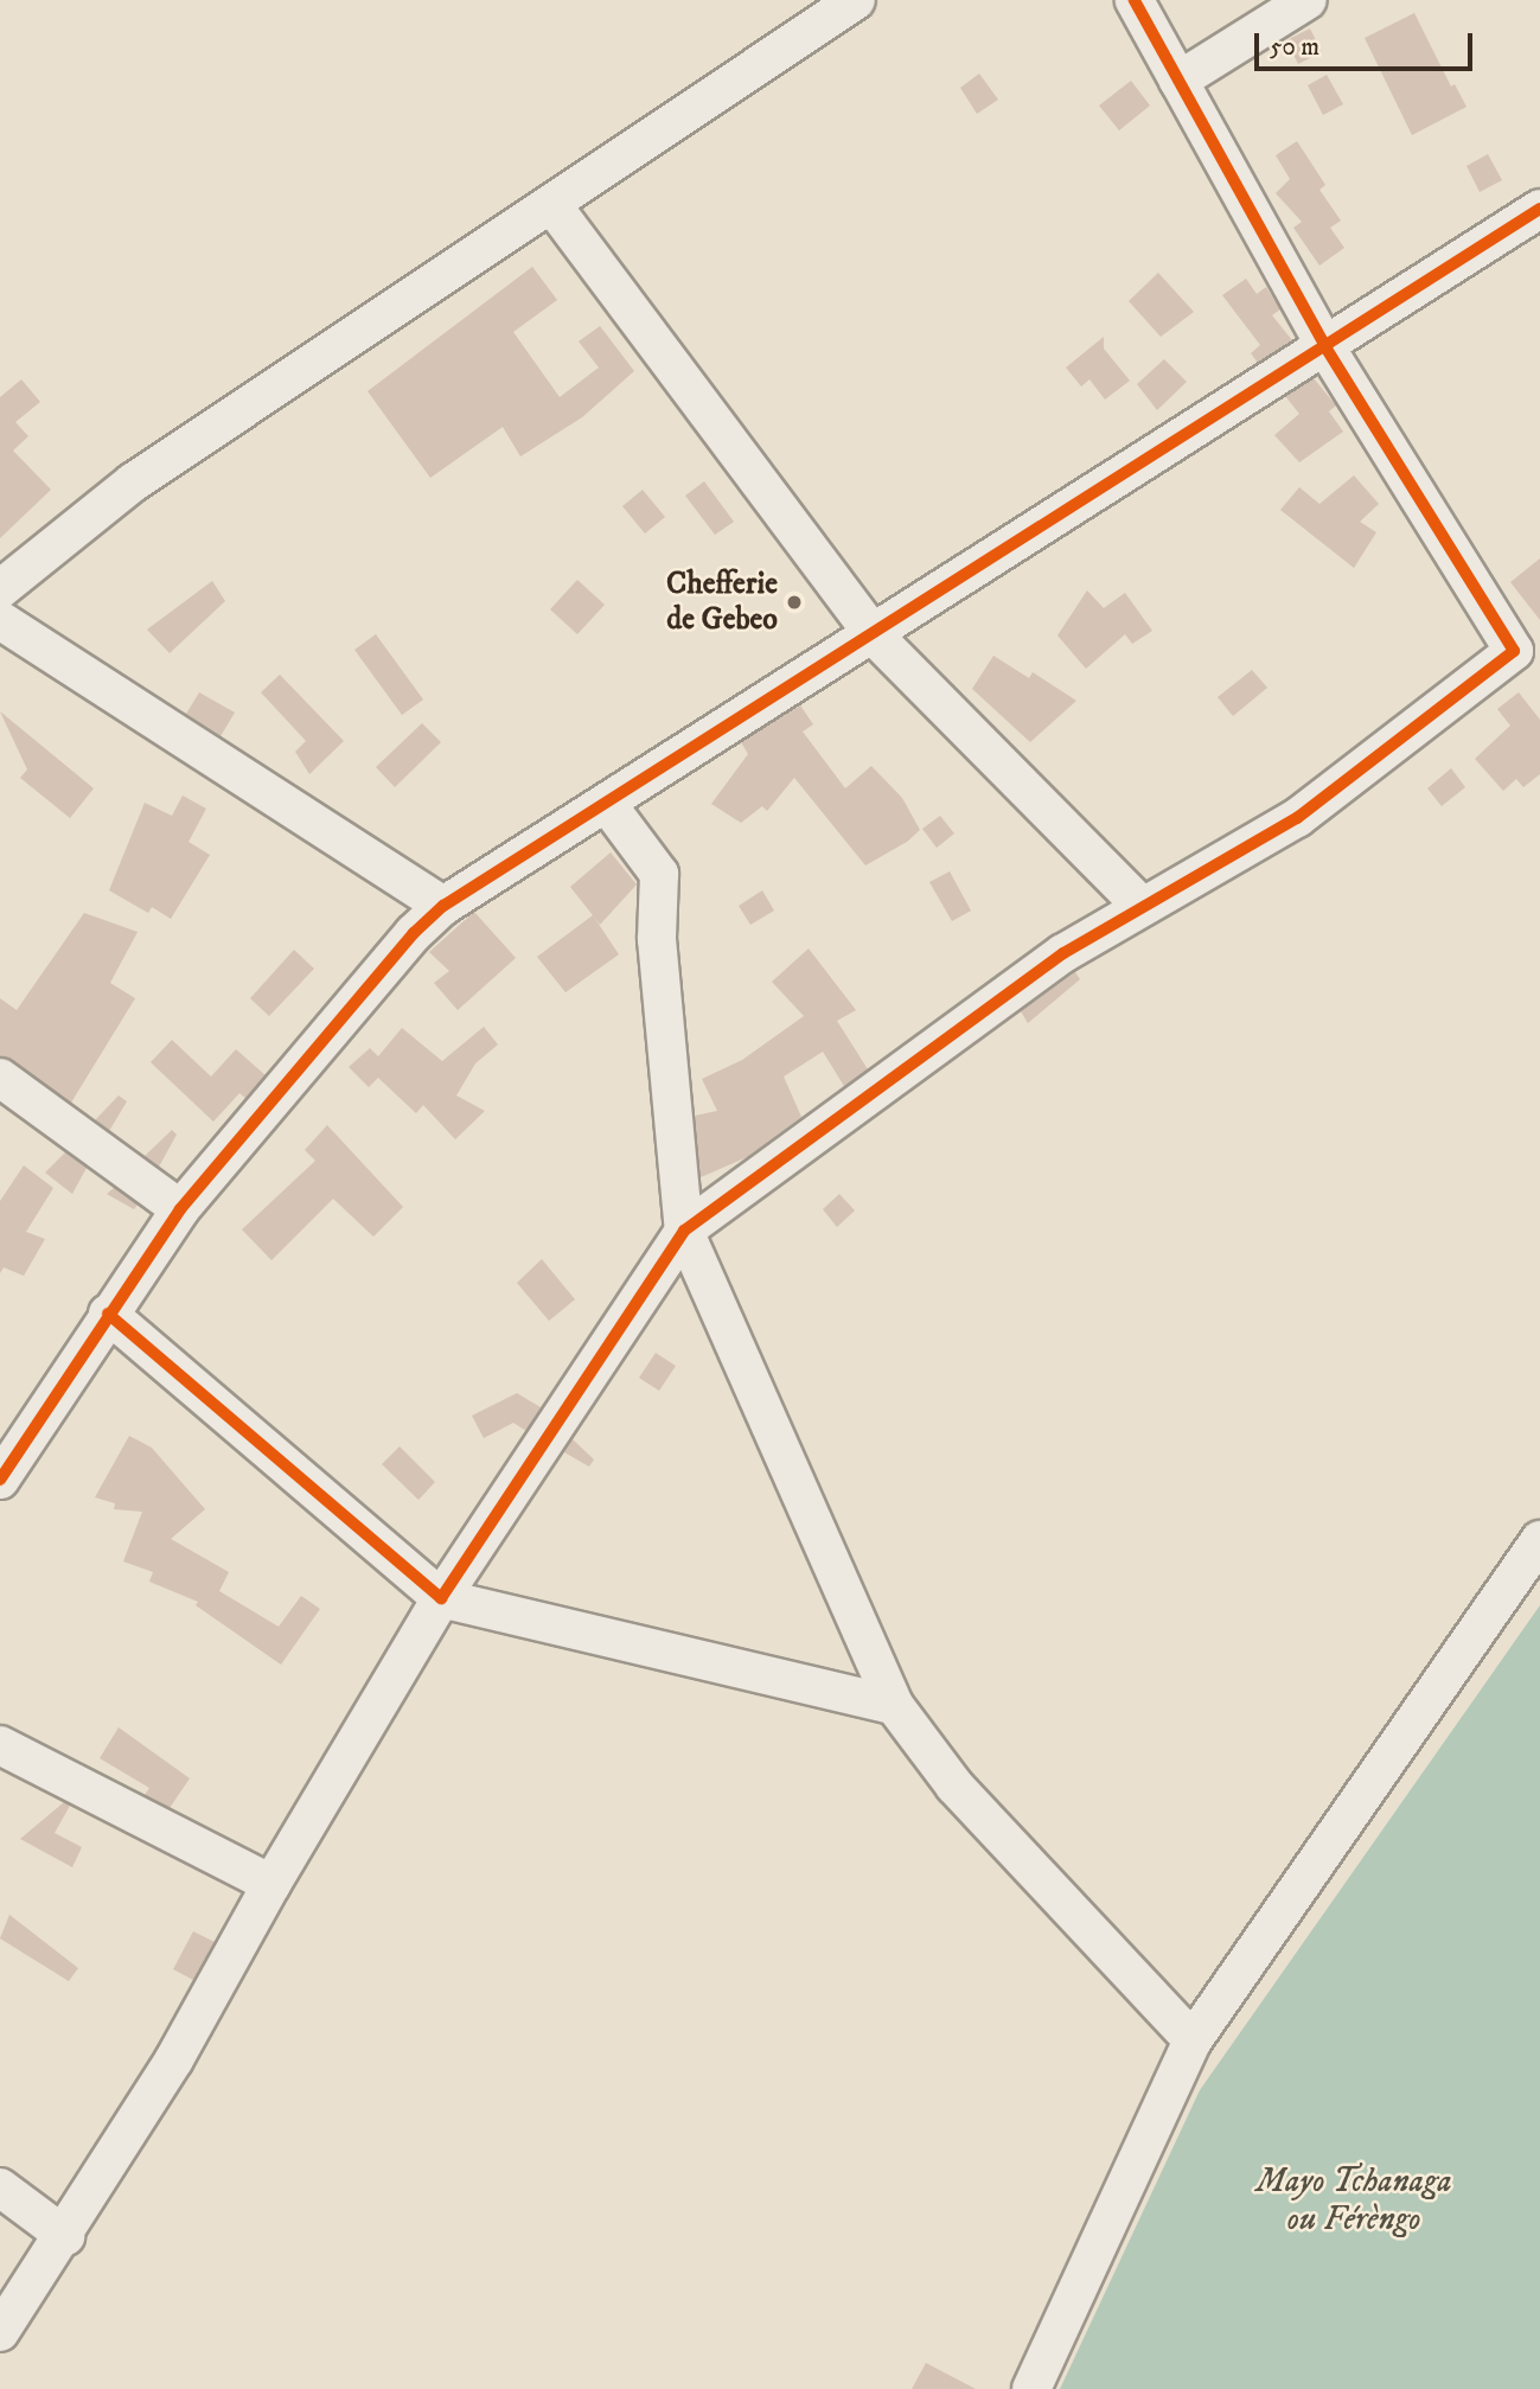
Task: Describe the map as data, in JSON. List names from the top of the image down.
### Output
{
  "water": ["Mayo Tchanaga ou Férèngo"],
  "places": ["Chefferie de Gebeo"],
  "scale_bar": "50 m"
}
